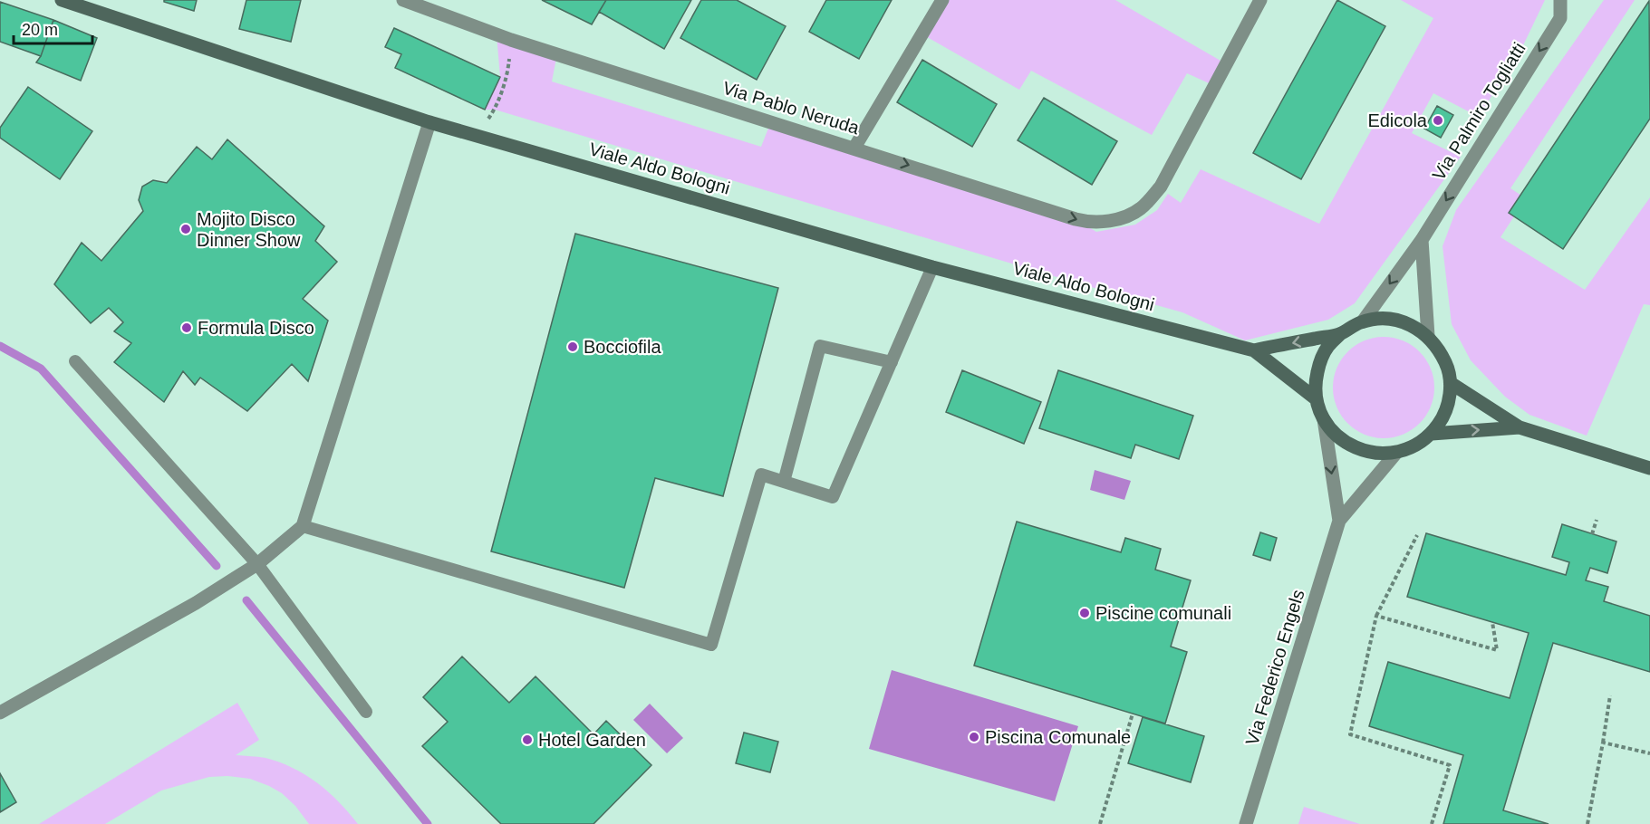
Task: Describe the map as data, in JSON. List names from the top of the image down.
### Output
{
  "streets": {
    "main road": ["Viale Aldo Bologni"],
    "street": ["Via Pablo Neruda", "Via Palmiro Togliatti", "Via Federico Engels"]
  },
  "crossings": [
    ["Via Palmiro Togliatti", "Viale Aldo Bologni"],
    ["Via Palmiro Togliatti", "Via Federico Engels"],
    ["Viale Aldo Bologni", "Via Federico Engels"]
  ],
  "one_way": ["Via Palmiro Togliatti"],
  "places": [
    "Edicola",
    "Mojito Disco Dinner Show",
    "Formula Disco",
    "Bocciofila",
    "Piscine comunali",
    "Piscina Comunale",
    "Hotel Garden"
  ],
  "scale_bar": "20 m"
}
